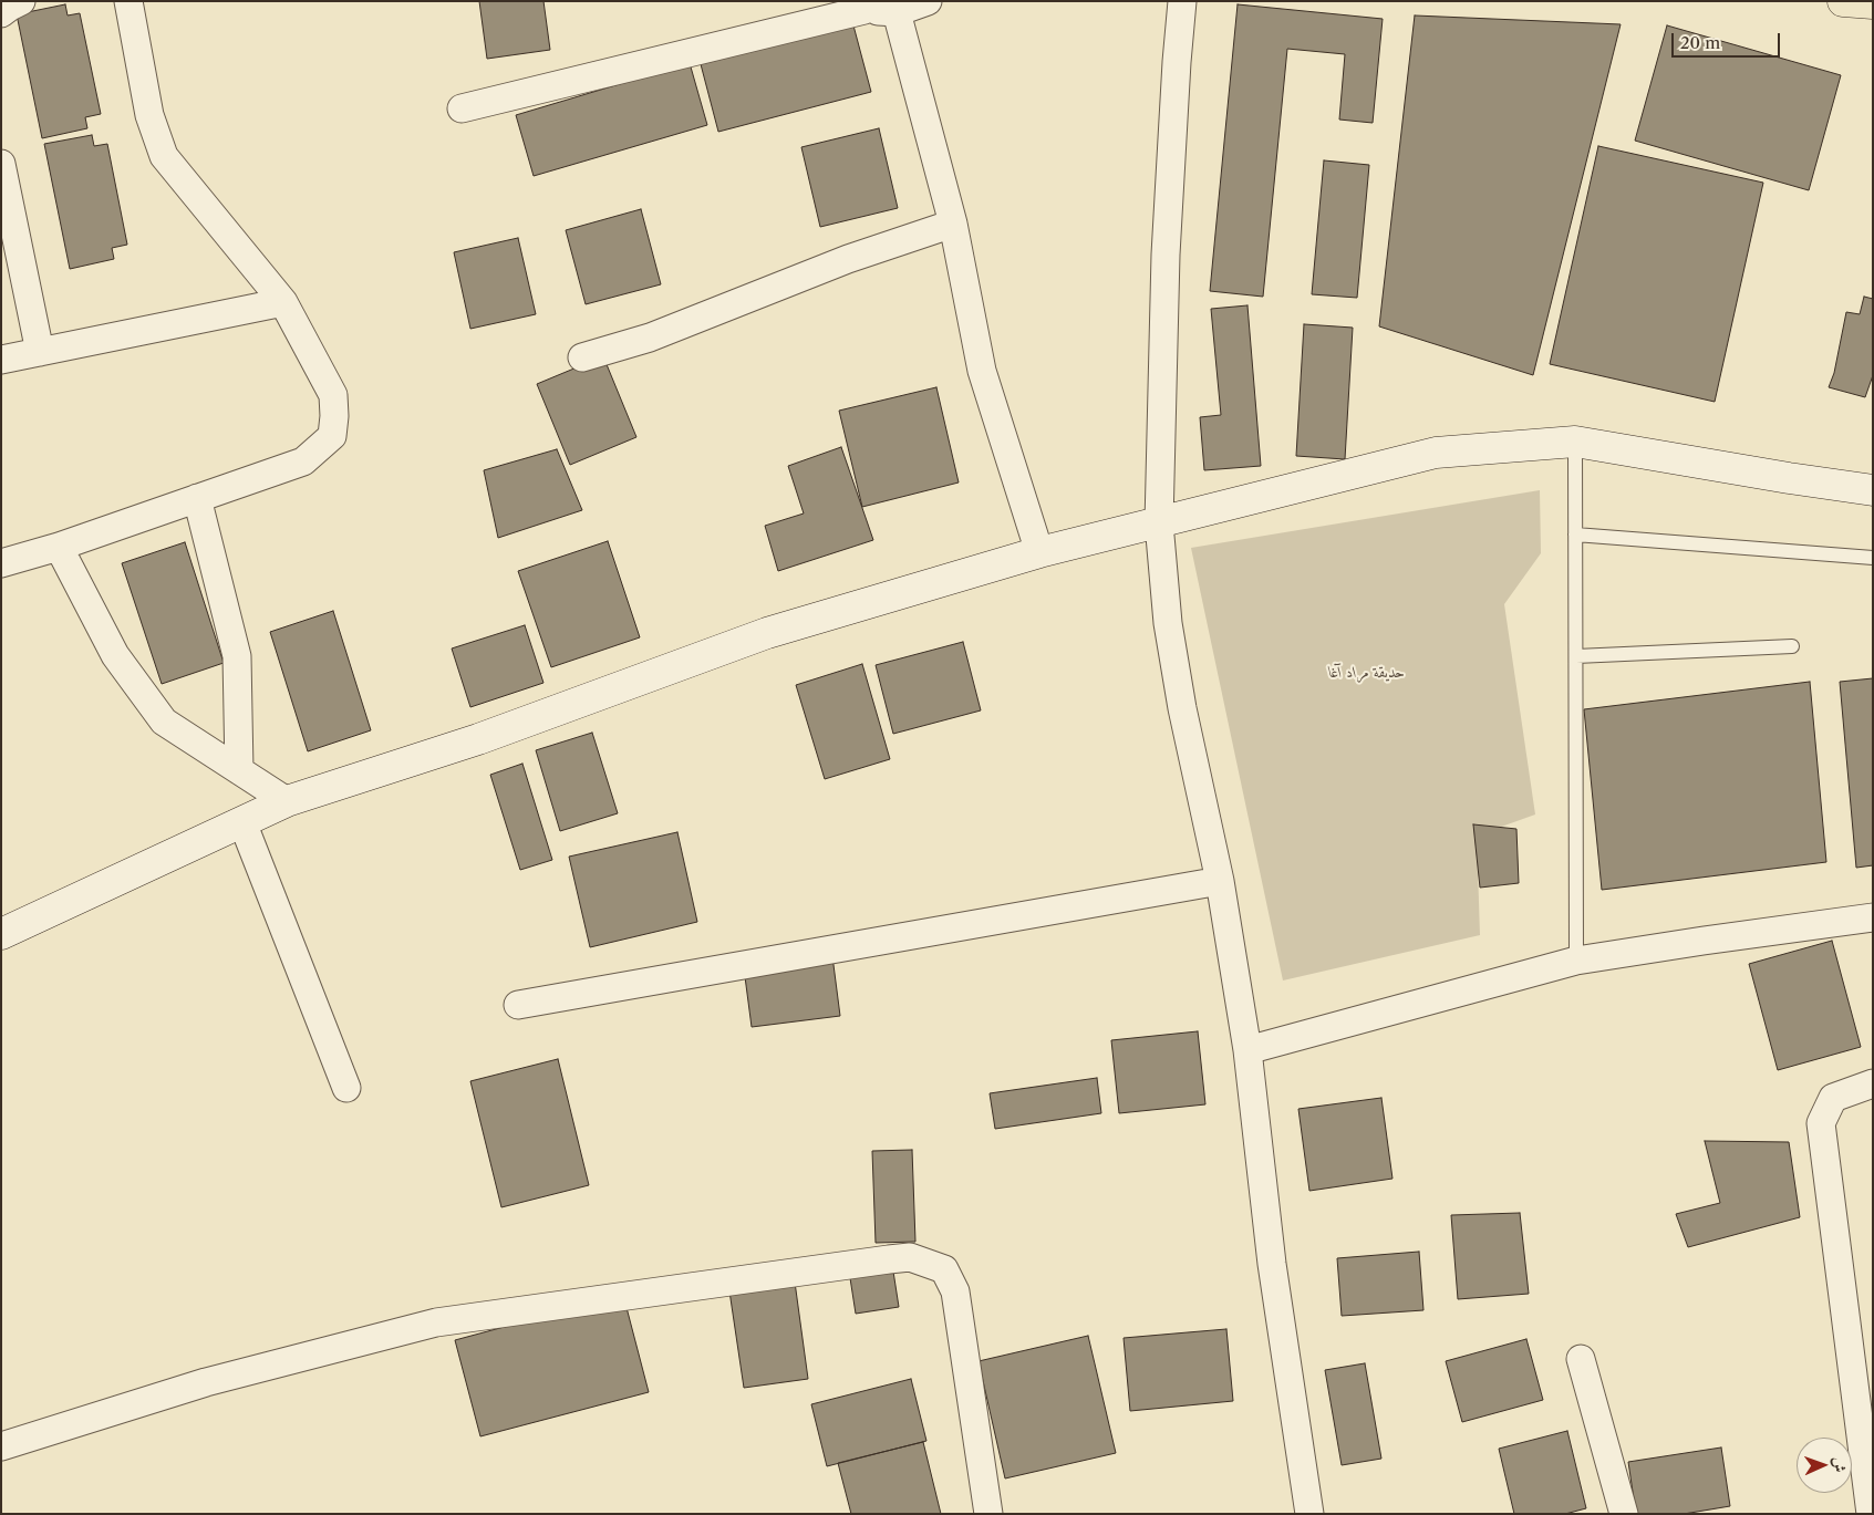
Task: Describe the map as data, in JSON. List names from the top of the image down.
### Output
{
  "parks": ["حديقة مراد آغا"],
  "scale_bar": "20 m",
  "north": "right"
}
